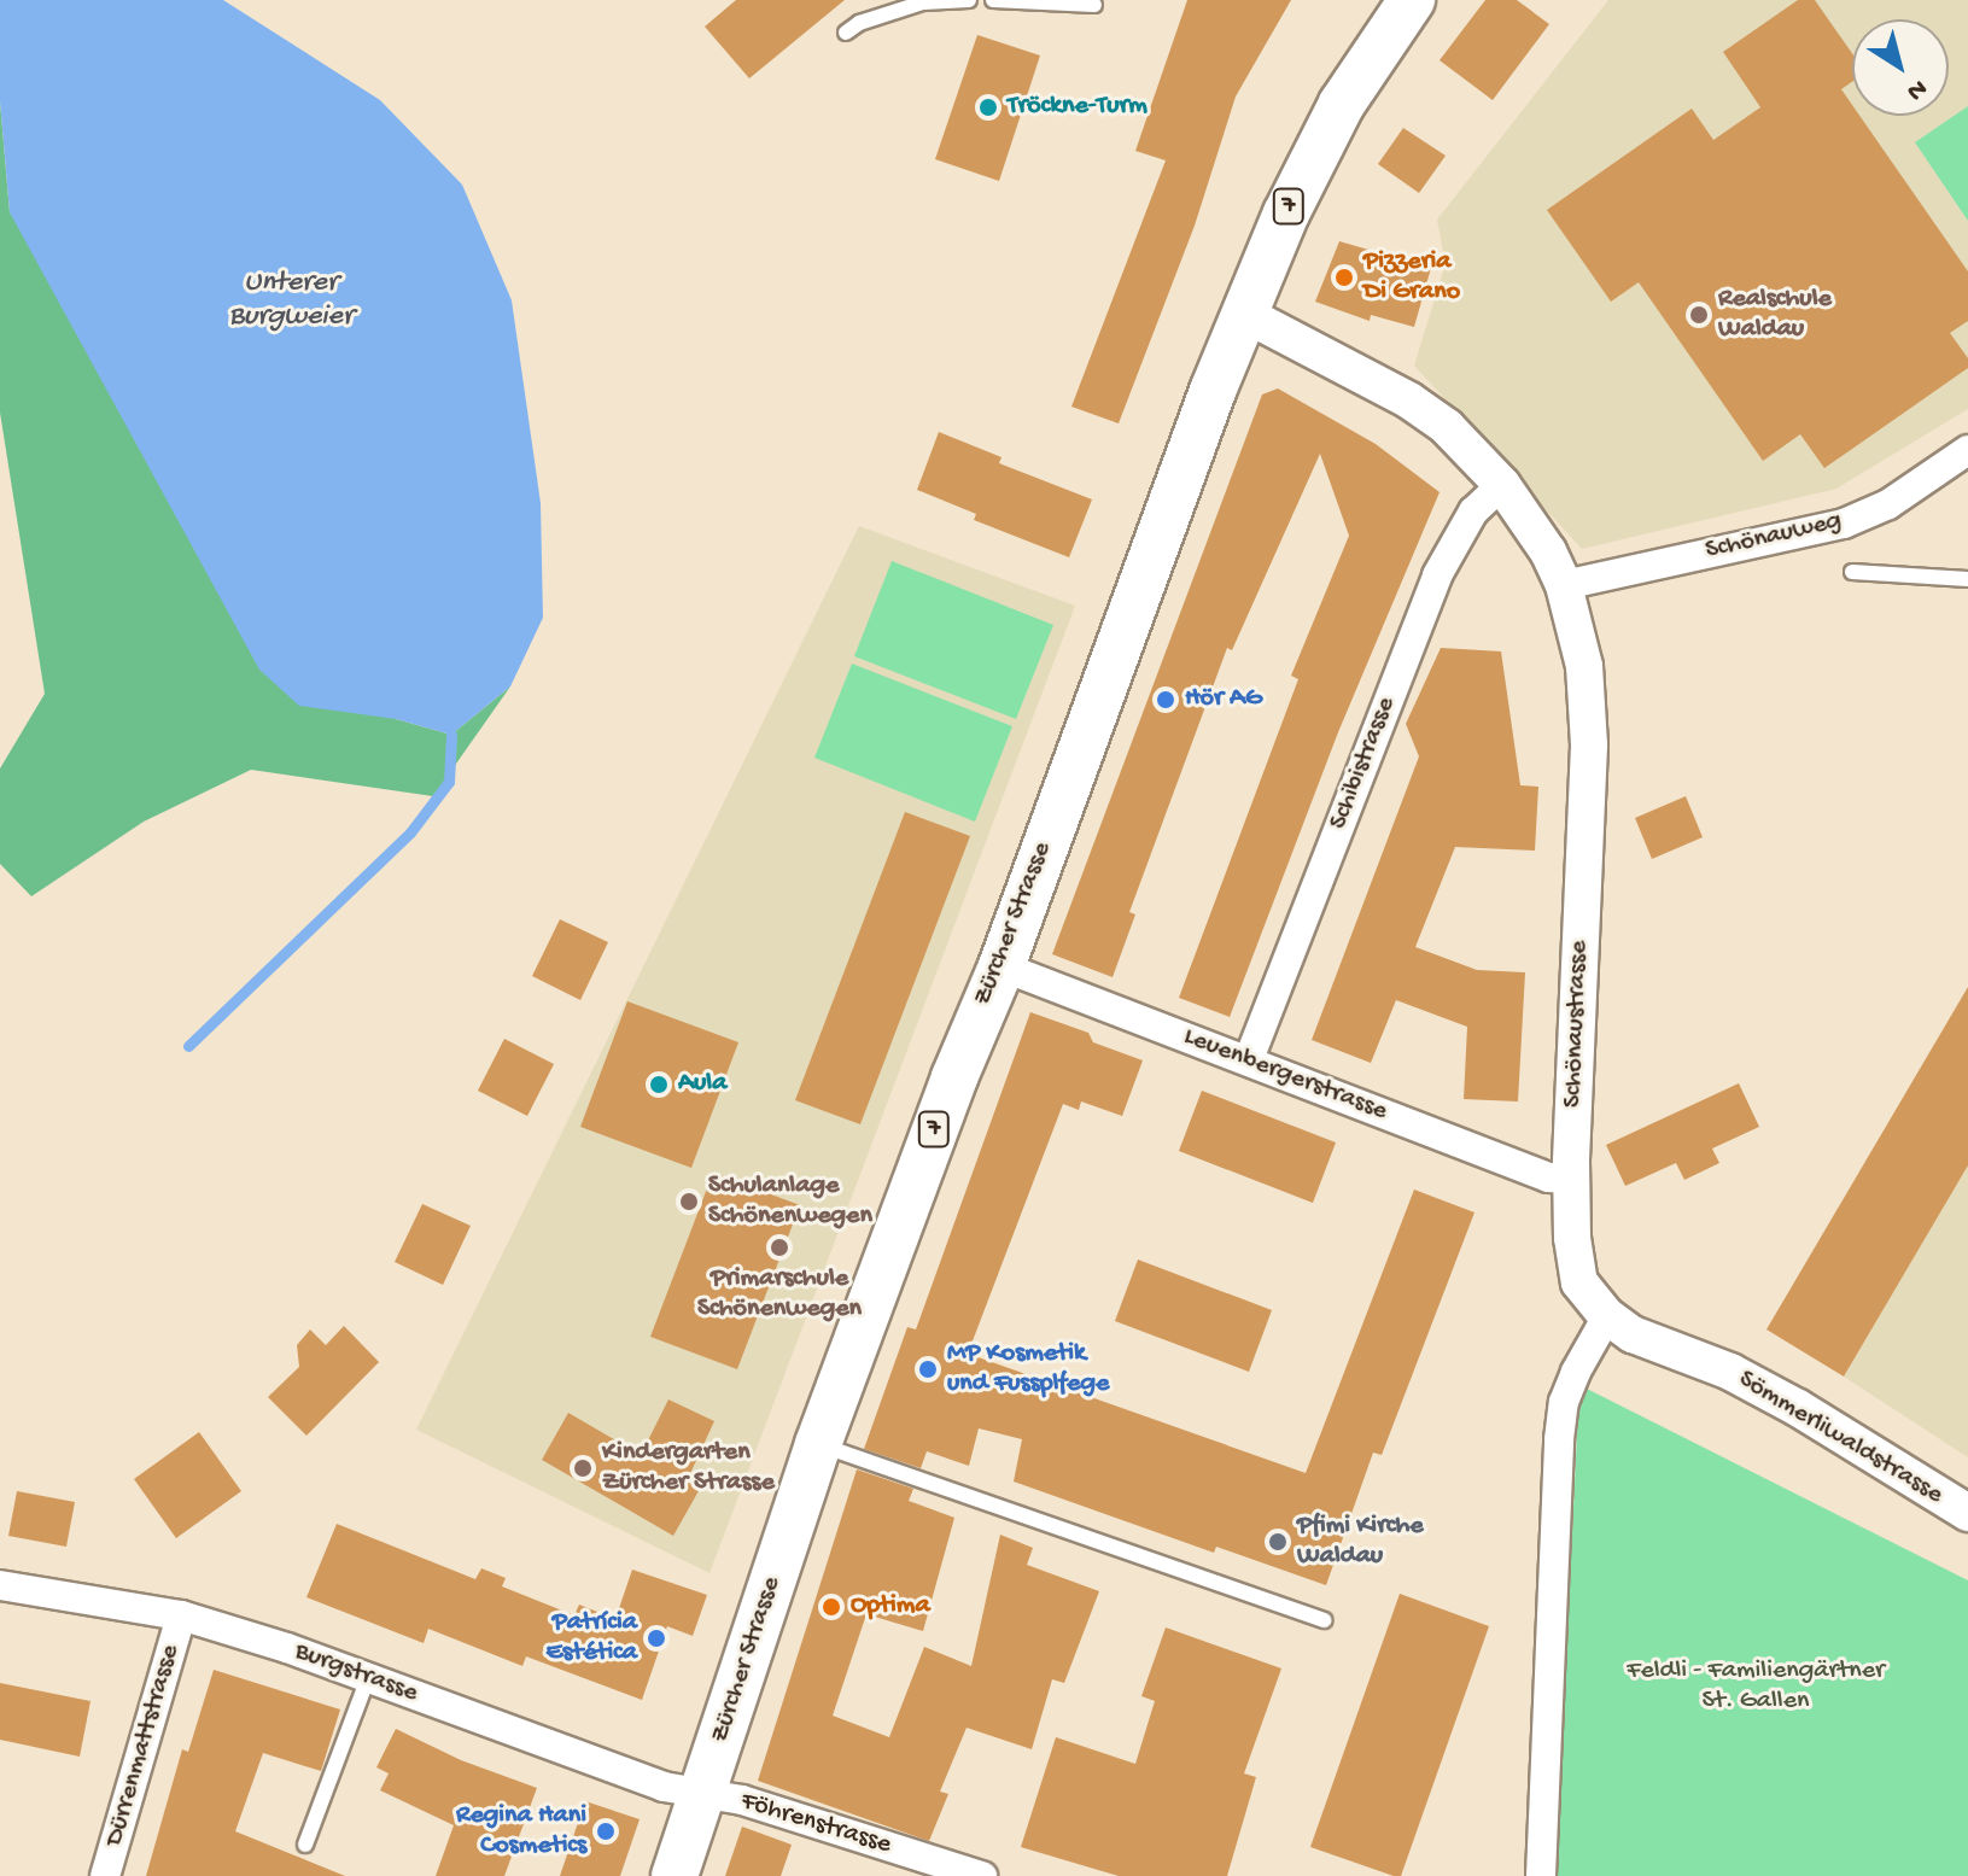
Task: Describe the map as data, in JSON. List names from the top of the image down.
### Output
{
  "streets": {
    "main road": ["7", "Zürcher Strasse"],
    "street": [
      "Schönauweg",
      "Schibistrasse",
      "Schönaustrasse",
      "Leuenbergerstrasse",
      "Sömmerliwaldstrasse",
      "Burgstrasse",
      "Dürrenmattstrasse",
      "Föhrenstrasse"
    ]
  },
  "crossings": [
    ["Schönauweg", "Schönaustrasse"],
    ["Schibistrasse", "Schönaustrasse"],
    ["Schibistrasse", "Leuenbergerstrasse"],
    ["Zürcher Strasse", "Schönaustrasse"],
    ["Zürcher Strasse", "Leuenbergerstrasse"],
    ["Zürcher Strasse", "Burgstrasse"],
    ["Zürcher Strasse", "Föhrenstrasse"],
    ["Schönaustrasse", "Leuenbergerstrasse"],
    ["Schönaustrasse", "Sömmerliwaldstrasse"],
    ["Burgstrasse", "Dürrenmattstrasse"],
    ["Burgstrasse", "Föhrenstrasse"]
  ],
  "water": ["Unterer Burgweier"],
  "parks": ["Feldli - Familiengärtner St. Gallen"],
  "places": [
    "Tröckne-Turm",
    "Pizzeria Di Grano",
    "Realschule Waldau",
    "Hör AG",
    "Aula",
    "Schulanlage Schönenwegen",
    "Primarschule Schönenwegen",
    "MP Kosmetik und Fussplfege",
    "Kindergarten Zürcher Strasse",
    "Pfimi Kirche Waldau",
    "Optima",
    "Patrícia Estética",
    "Regina Hani Cosmetics"
  ],
  "north": "bottom right"
}
